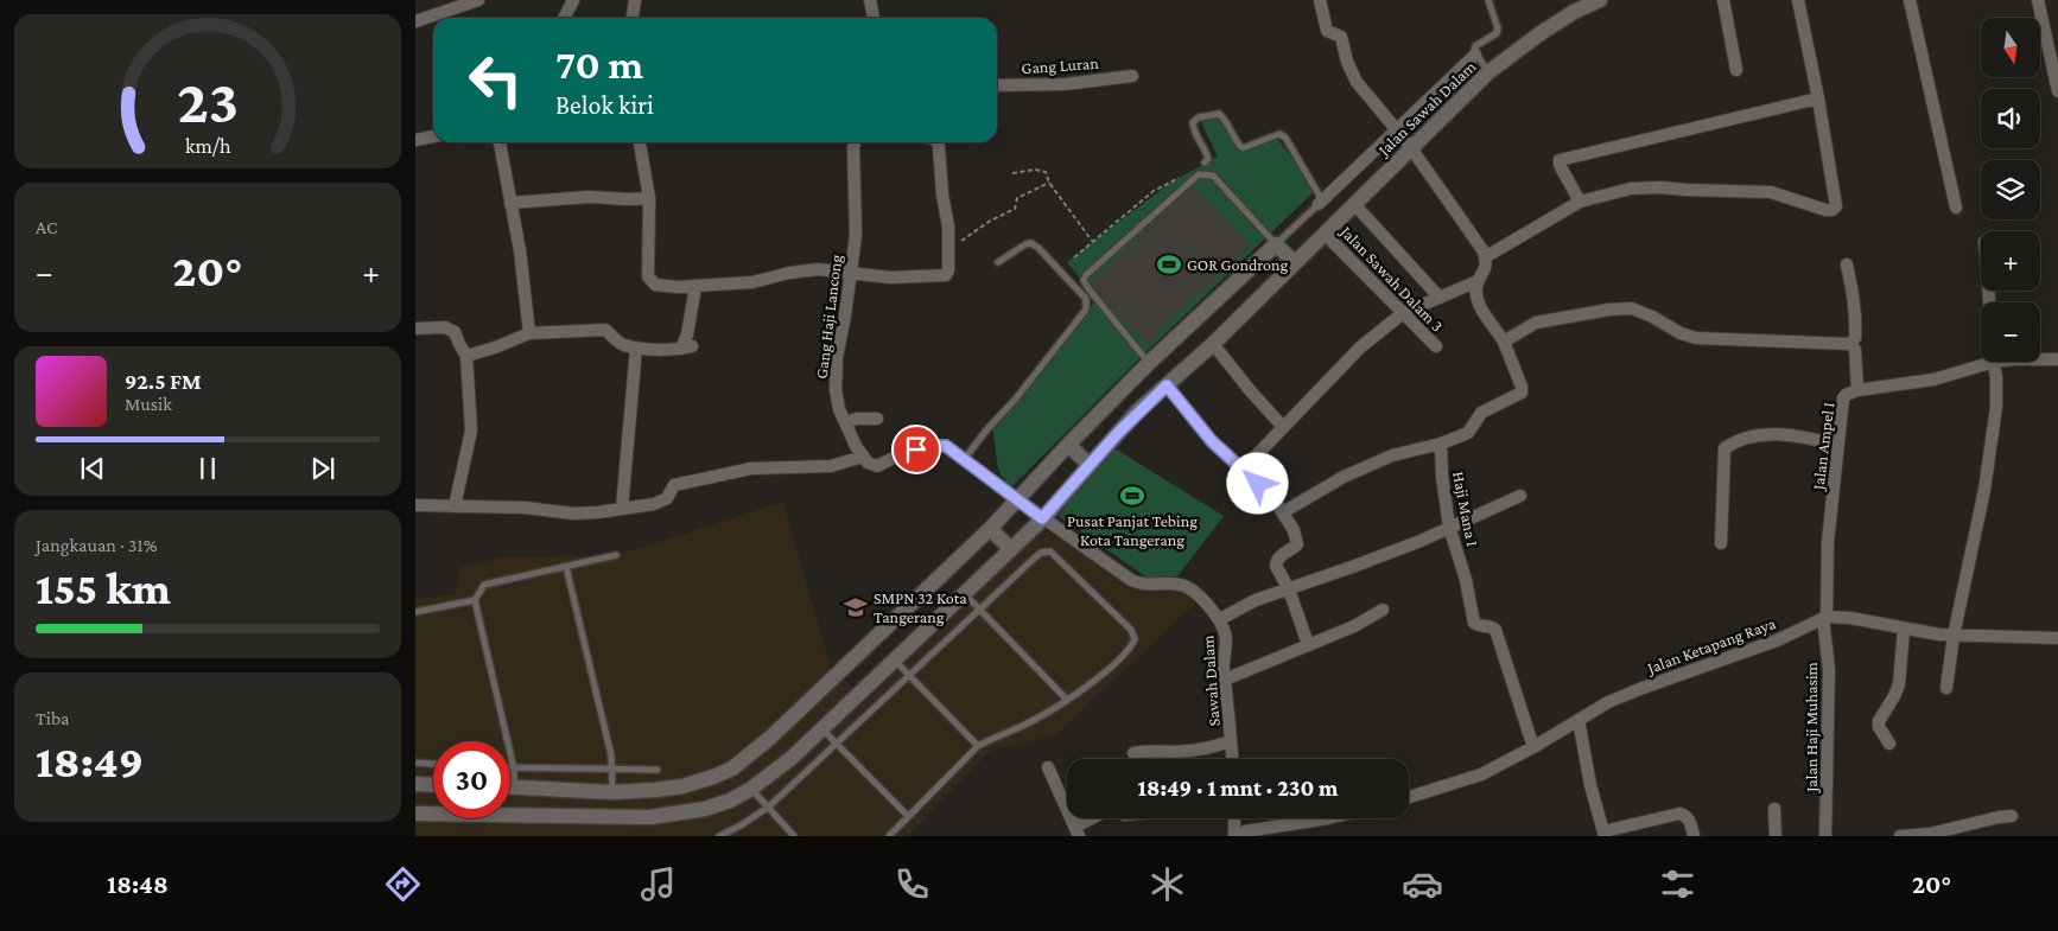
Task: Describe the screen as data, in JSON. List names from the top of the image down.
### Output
{
  "streets": {
    "street": [
      "Gang Luran",
      "Jalan Sawah Dalam",
      "Jalan Sawah Dalam 3",
      "Gang Haji Lancong",
      "Jalan Ampel I",
      "Haji Mana I",
      "Jalan Ketapang Raya",
      "Sawah Dalam",
      "Jalan Haji Muhasim"
    ]
  },
  "crossings": [
    ["Jalan Sawah Dalam", "Jalan Sawah Dalam 3"],
    ["Jalan Ampel I", "Jalan Ketapang Raya"],
    ["Jalan Ampel I", "Jalan Haji Muhasim"],
    ["Haji Mana I", "Jalan Ketapang Raya"],
    ["Jalan Ketapang Raya", "Jalan Haji Muhasim"]
  ],
  "places": {
    "sports": ["GOR Gondrong", "Pusat Panjat Tebing Kota Tangerang"],
    "school or university": ["SMPN 32 Kota Tangerang"]
  },
  "north": "bottom",
  "page": {
    "map_buttons": ["+", "−"],
    "turn": ["70 m", "Belok kiri"],
    "tile": [
      "AC",
      ["Jangkauan · 31%", "155 km"],
      ["Tiba", "18:49"]
    ],
    "heat": ["−", "20°", "+"],
    "song": ["92.5 FM", "Musik"],
    "limit": "30",
    "trip": "18:49 · 1 mnt · 230 m",
    "tabs": ["18:48", "20°"],
    "gauge": ["23", "km/h"]
  }
}
